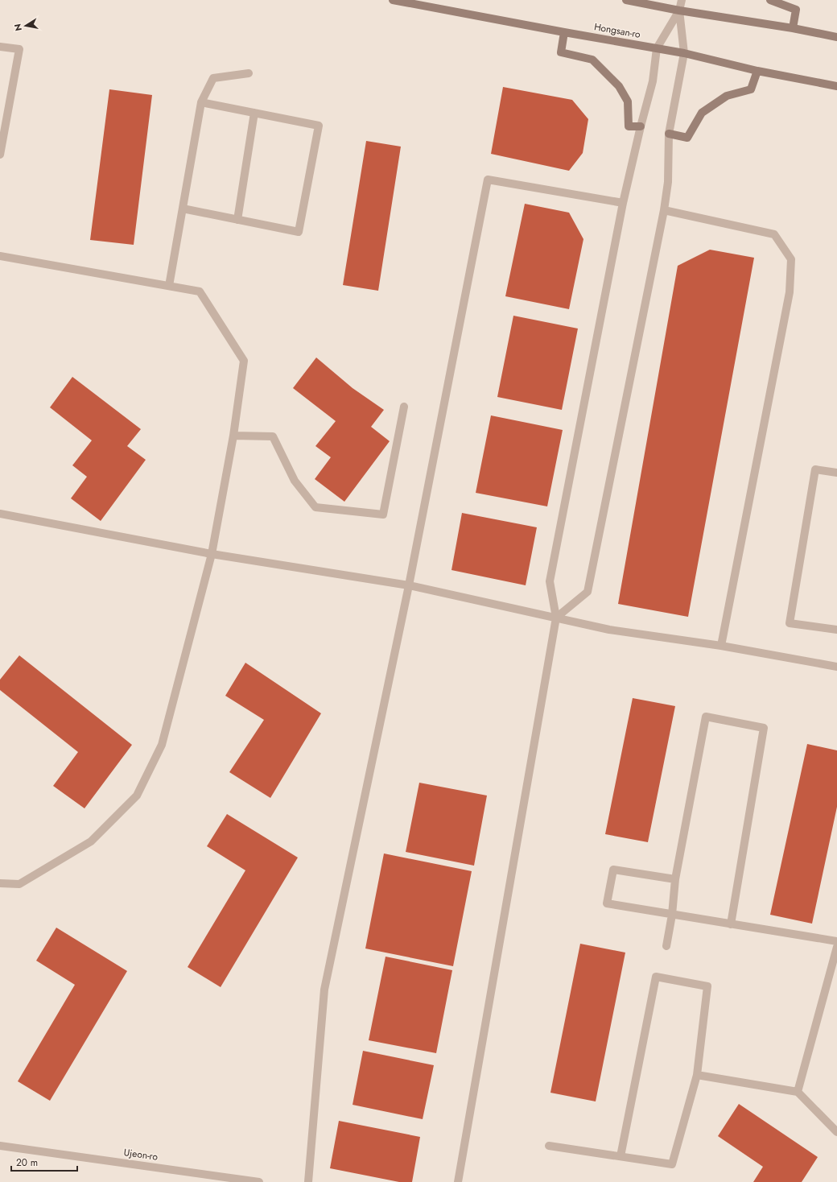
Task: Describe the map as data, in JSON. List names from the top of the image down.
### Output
{
  "streets": {
    "street": ["Hongsan-ro", "Ujeon-ro"]
  },
  "scale_bar": "20 m",
  "north": "left"
}
